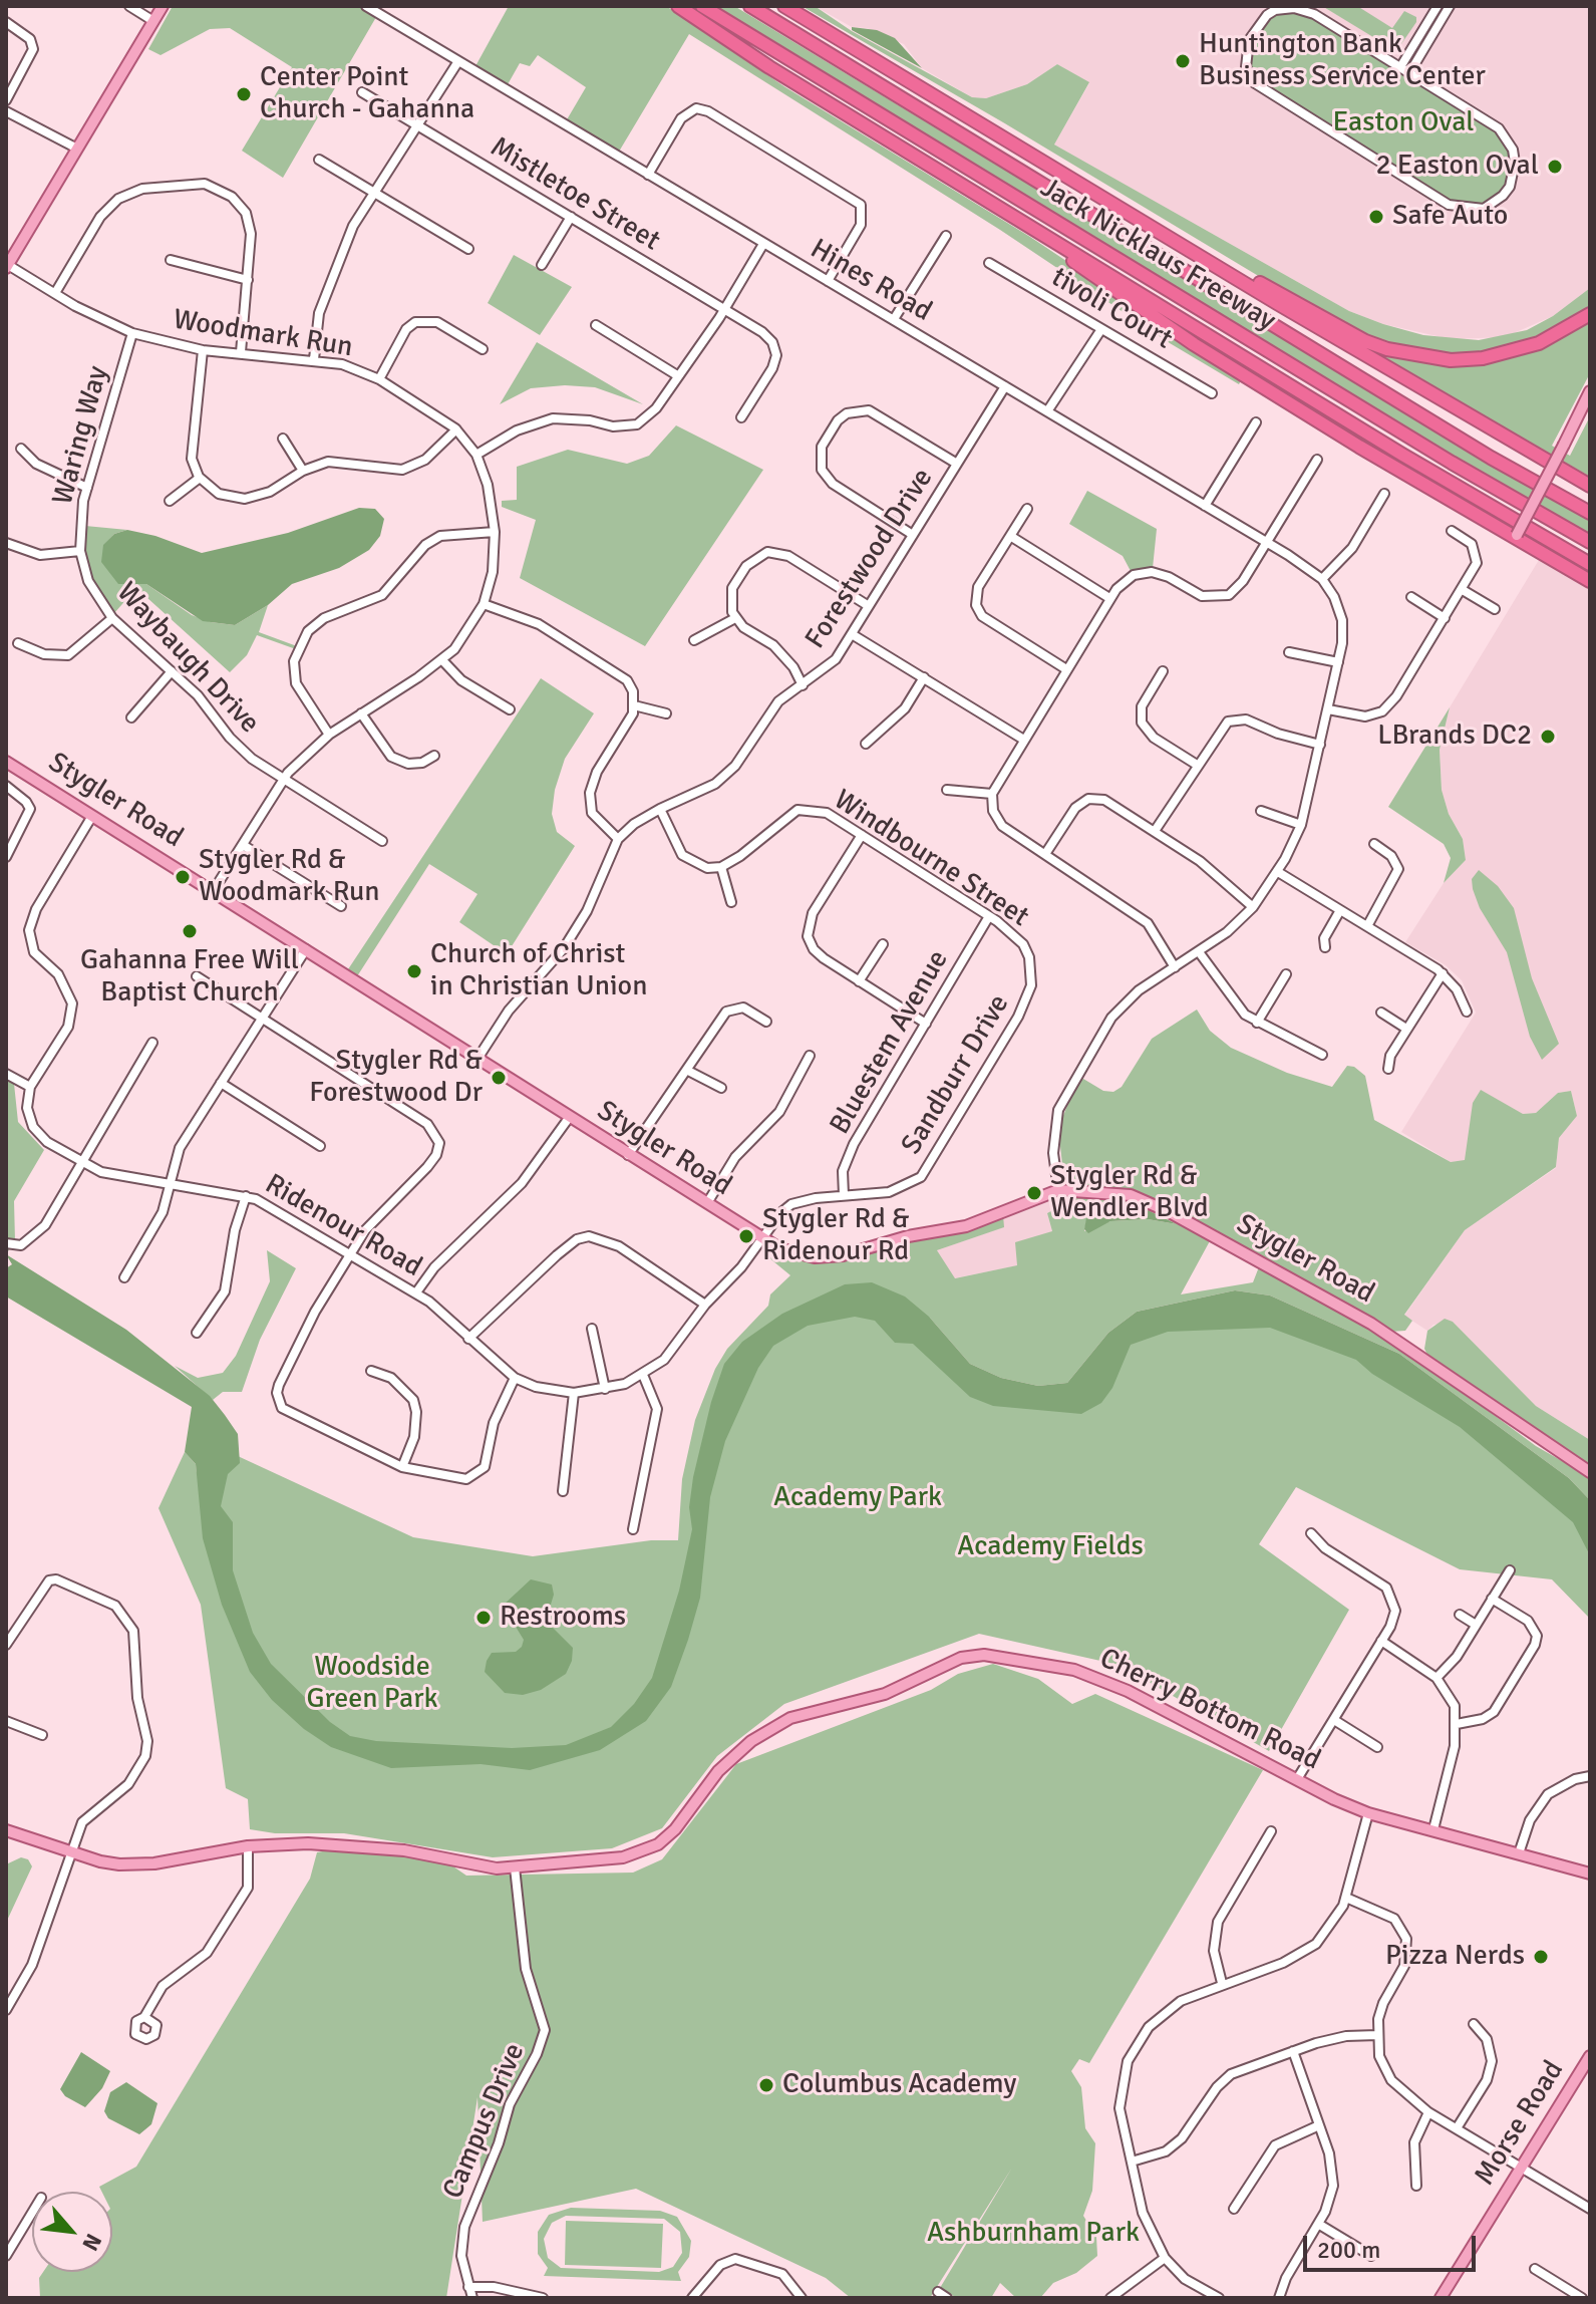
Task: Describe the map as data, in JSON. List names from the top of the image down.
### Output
{
  "streets": {
    "highway": ["Jack Nicklaus Freeway"],
    "main road": ["Stygler Road", "Cherry Bottom Road", "Morse Road"],
    "street": [
      "Mistletoe Street",
      "Hines Road",
      "tivoli Court",
      "Woodmark Run",
      "Waring Way",
      "Forestwood Drive",
      "Waybaugh Drive",
      "Windbourne Street",
      "Bluestem Avenue",
      "Sandburr Drive",
      "Ridenour Road",
      "Campus Drive"
    ]
  },
  "crossings": [
    ["Hines Road", "tivoli Court"],
    ["Hines Road", "Forestwood Drive"],
    ["Woodmark Run", "Waring Way"],
    ["Woodmark Run", "Waybaugh Drive"],
    ["Woodmark Run", "Stygler Road"],
    ["Waring Way", "Waybaugh Drive"],
    ["Forestwood Drive", "Stygler Road"],
    ["Stygler Road", "Sandburr Drive"],
    ["Stygler Road", "Ridenour Road"],
    ["Windbourne Street", "Bluestem Avenue"],
    ["Windbourne Street", "Sandburr Drive"],
    ["Bluestem Avenue", "Sandburr Drive"],
    ["Sandburr Drive", "Ridenour Road"],
    ["Cherry Bottom Road", "Campus Drive"]
  ],
  "parks": [
    "Easton Oval",
    "Academy Park",
    "Academy Fields",
    "Woodside Green Park",
    "Ashburnham Park"
  ],
  "places": [
    "Huntington Bank Business Service Center",
    "Center Point Church - Gahanna",
    "2 Easton Oval",
    "Safe Auto",
    "LBrands DC2",
    "Stygler Rd & Woodmark Run",
    "Gahanna Free Will Baptist Church",
    "Church of Christ in Christian Union",
    "Stygler Rd & Forestwood Dr",
    "Stygler Rd & Wendler Blvd",
    "Stygler Rd & Ridenour Rd",
    "Restrooms",
    "Pizza Nerds",
    "Columbus Academy"
  ],
  "scale_bar": "200 m",
  "north": "bottom right"
}
